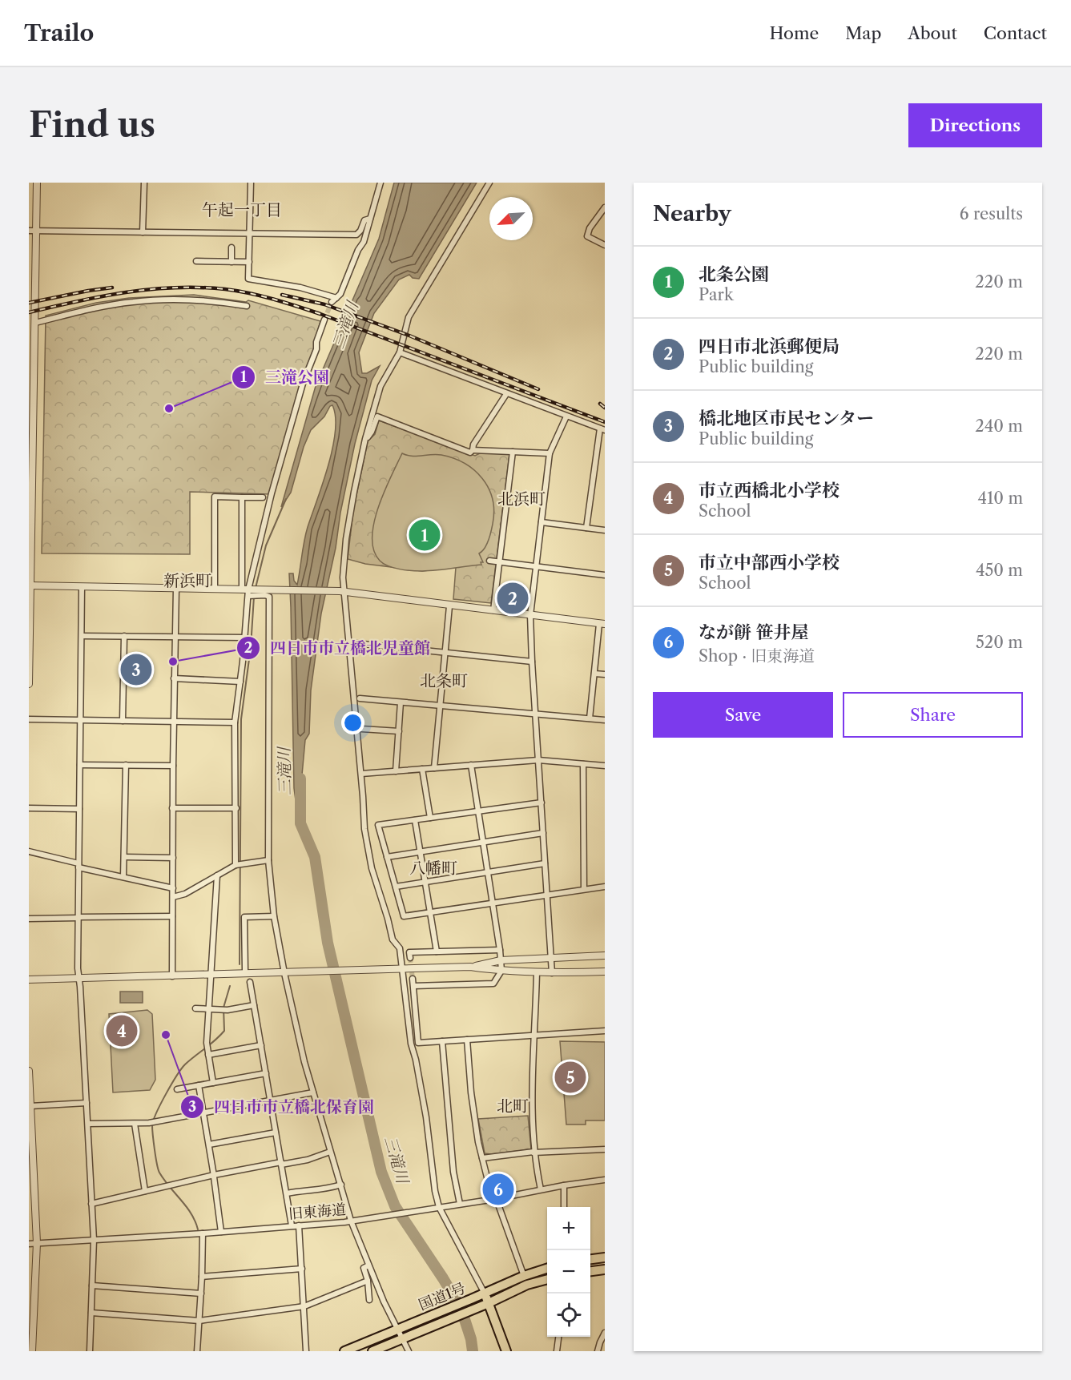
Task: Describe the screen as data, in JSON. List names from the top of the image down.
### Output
{
  "streets": {
    "highway": ["国道1号"],
    "street": ["旧東海道"]
  },
  "districts": [
    "午起一丁目",
    "北浜町",
    "新浜町",
    "北条町",
    "八幡町",
    "北町"
  ],
  "water": ["三滝川"],
  "places": ["三滝公園", "四日市市立橋北児童館", "四日市市立橋北保育園"],
  "north": "bottom left",
  "page": {
    "header": "Trailo",
    "nav": [
      "Home",
      "Map",
      "About",
      "Contact"
    ],
    "buttons": [
      "Directions",
      ["Save", "Share"]
    ],
    "title": "Find us",
    "heading": ["Nearby", "6 results"],
    "list": [
      {
        "mark": "1",
        "name": "北条公園",
        "note": "Park",
        "value": "220 m"
      },
      {
        "mark": "2",
        "name": "四日市北浜郵便局",
        "note": "Public building",
        "value": "220 m"
      },
      {
        "mark": "3",
        "name": "橋北地区市民センター",
        "note": "Public building",
        "value": "240 m"
      },
      {
        "mark": "4",
        "name": "市立西橋北小学校",
        "note": "School",
        "value": "410 m"
      },
      {
        "mark": "5",
        "name": "市立中部西小学校",
        "note": "School",
        "value": "450 m"
      },
      {
        "mark": "6",
        "name": "なが餅 笹井屋",
        "note": "Shop · 旧東海道",
        "value": "520 m"
      }
    ],
    "pins": [
      "1",
      "2",
      "3",
      "4",
      "5",
      "6"
    ],
    "map_buttons": ["+", "−"]
  }
}
